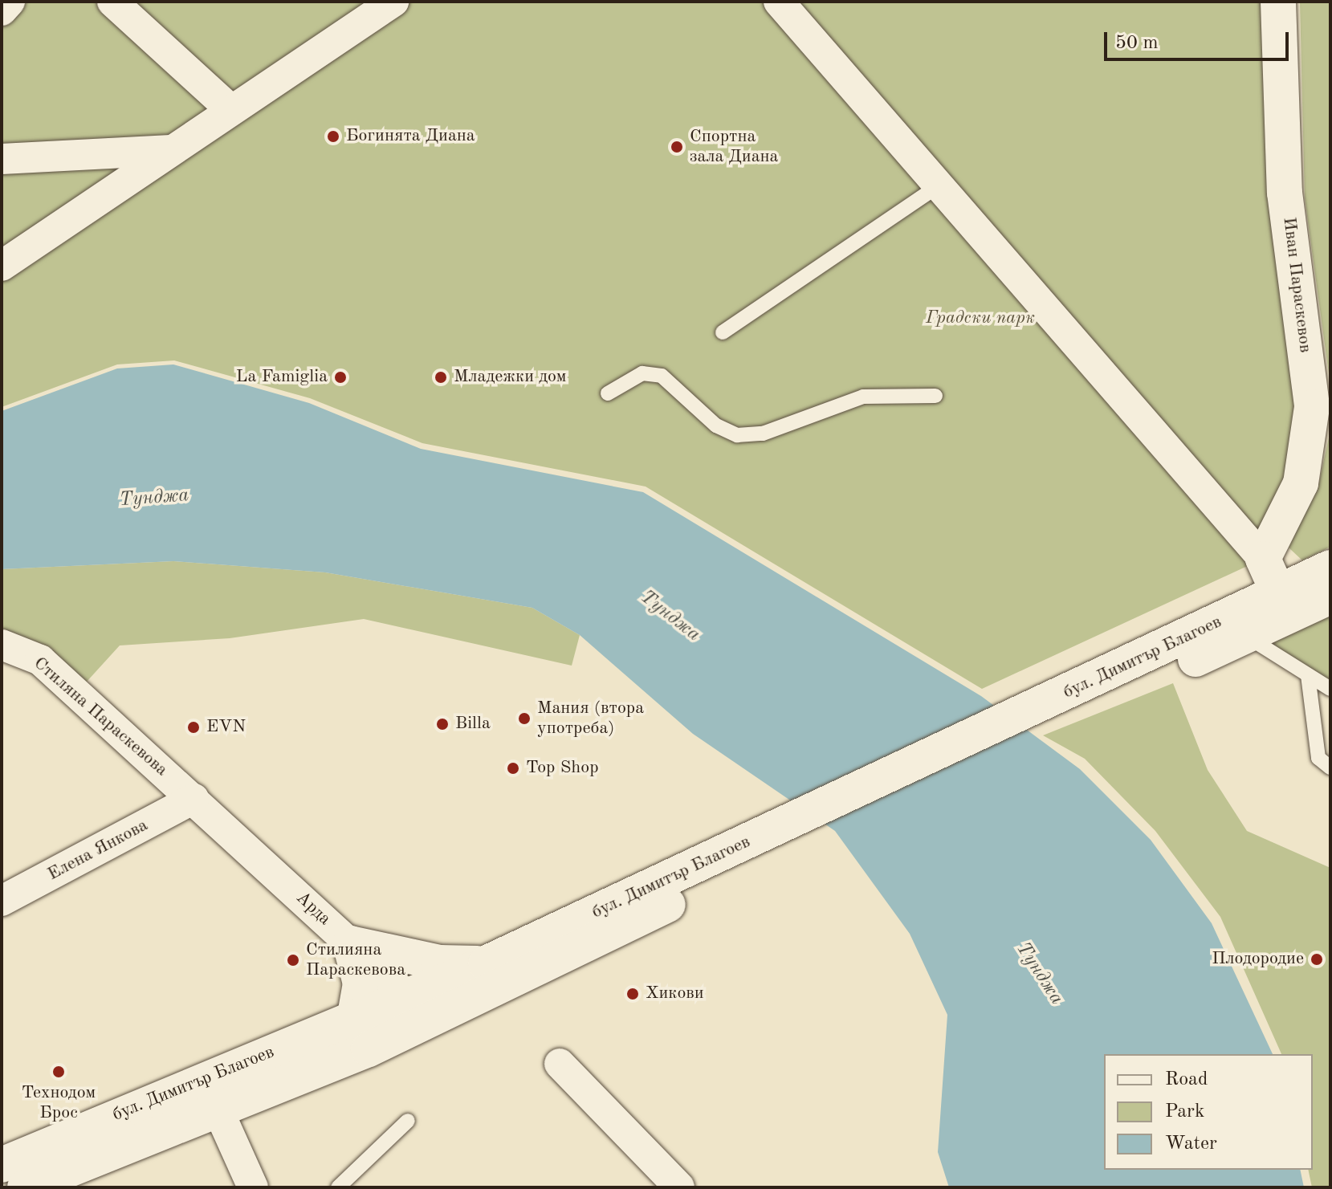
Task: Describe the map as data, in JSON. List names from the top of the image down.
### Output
{
  "streets": {
    "main road": ["Иван Параскевов", "бул. Димитър Благоев"],
    "street": ["Стиляна Параскевова", "Елена Янкова", "Арда"]
  },
  "crossings": [
    ["бул. Димитър Благоев", "Арда"],
    ["Стиляна Параскевова", "Елена Янкова"],
    ["Стиляна Параскевова", "Арда"],
    ["Елена Янкова", "Арда"]
  ],
  "water": ["Тунджа"],
  "parks": ["Градски парк"],
  "places": [
    "Богинята Диана",
    "Спортна зала Диана",
    "La Famiglia",
    "Младежки дом",
    "Мания (втора употреба)",
    "Billa",
    "EVN",
    "Top Shop",
    "Плодородие",
    "Стилияна Параскевова",
    "Хикови",
    "Технодом Брос"
  ],
  "legend": ["Road", "Park", "Water"],
  "scale_bar": "50 m"
}
